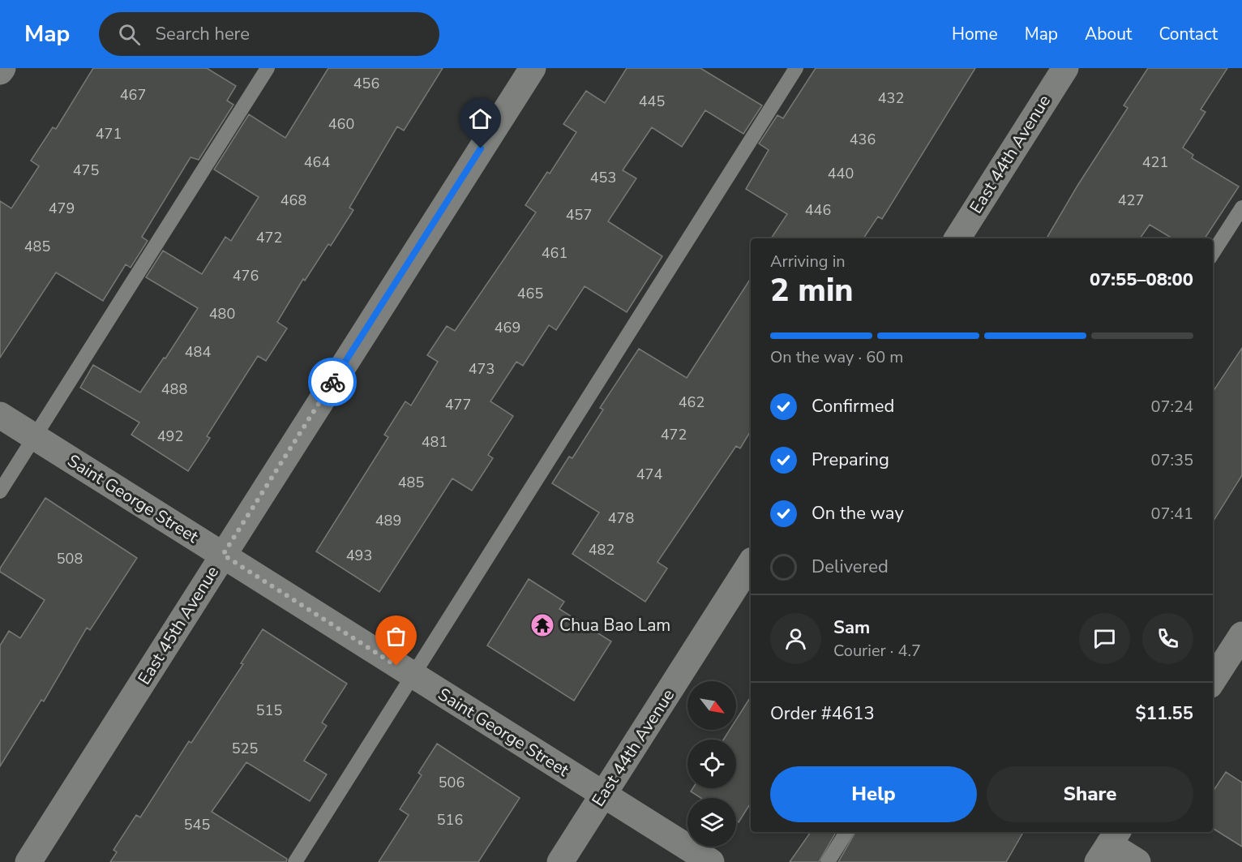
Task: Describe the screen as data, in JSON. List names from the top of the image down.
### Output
{
  "streets": {
    "street": ["East 44th Avenue", "Saint George Street", "East 45th Avenue"]
  },
  "crossings": [
    ["East 44th Avenue", "Saint George Street"],
    ["Saint George Street", "East 45th Avenue"]
  ],
  "places": {
    "temple": ["Chua Bao Lam"]
  },
  "house_numbers": [
    "456",
    "467",
    "432",
    "445",
    "460",
    "471",
    "436",
    "464",
    "421",
    "475",
    "440",
    "453",
    "468",
    "427",
    "479",
    "446",
    "457",
    "472",
    "485",
    "461",
    "476",
    "465",
    "480",
    "469",
    "484",
    "473",
    "488",
    "462",
    "477",
    "472",
    "492",
    "481",
    "474",
    "485",
    "478",
    "489",
    "482",
    "493",
    "508",
    "515",
    "525",
    "506",
    "516",
    "545"
  ],
  "north": "bottom right",
  "page": {
    "header": "Map",
    "search": "Search here",
    "nav": [
      "Home",
      "Map",
      "About",
      "Contact"
    ],
    "heading": ["2 min", "Arriving in", "07:55–08:00"],
    "panel": [
      "Sam",
      "Courier · 4.7",
      "Order #4613",
      "$11.55"
    ],
    "bar": "On the way · 60 m",
    "list": [
      ["Confirmed", "07:24"],
      ["Preparing", "07:35"],
      ["On the way", "07:41"],
      "Delivered"
    ],
    "buttons": ["Help", "Share"]
  }
}
